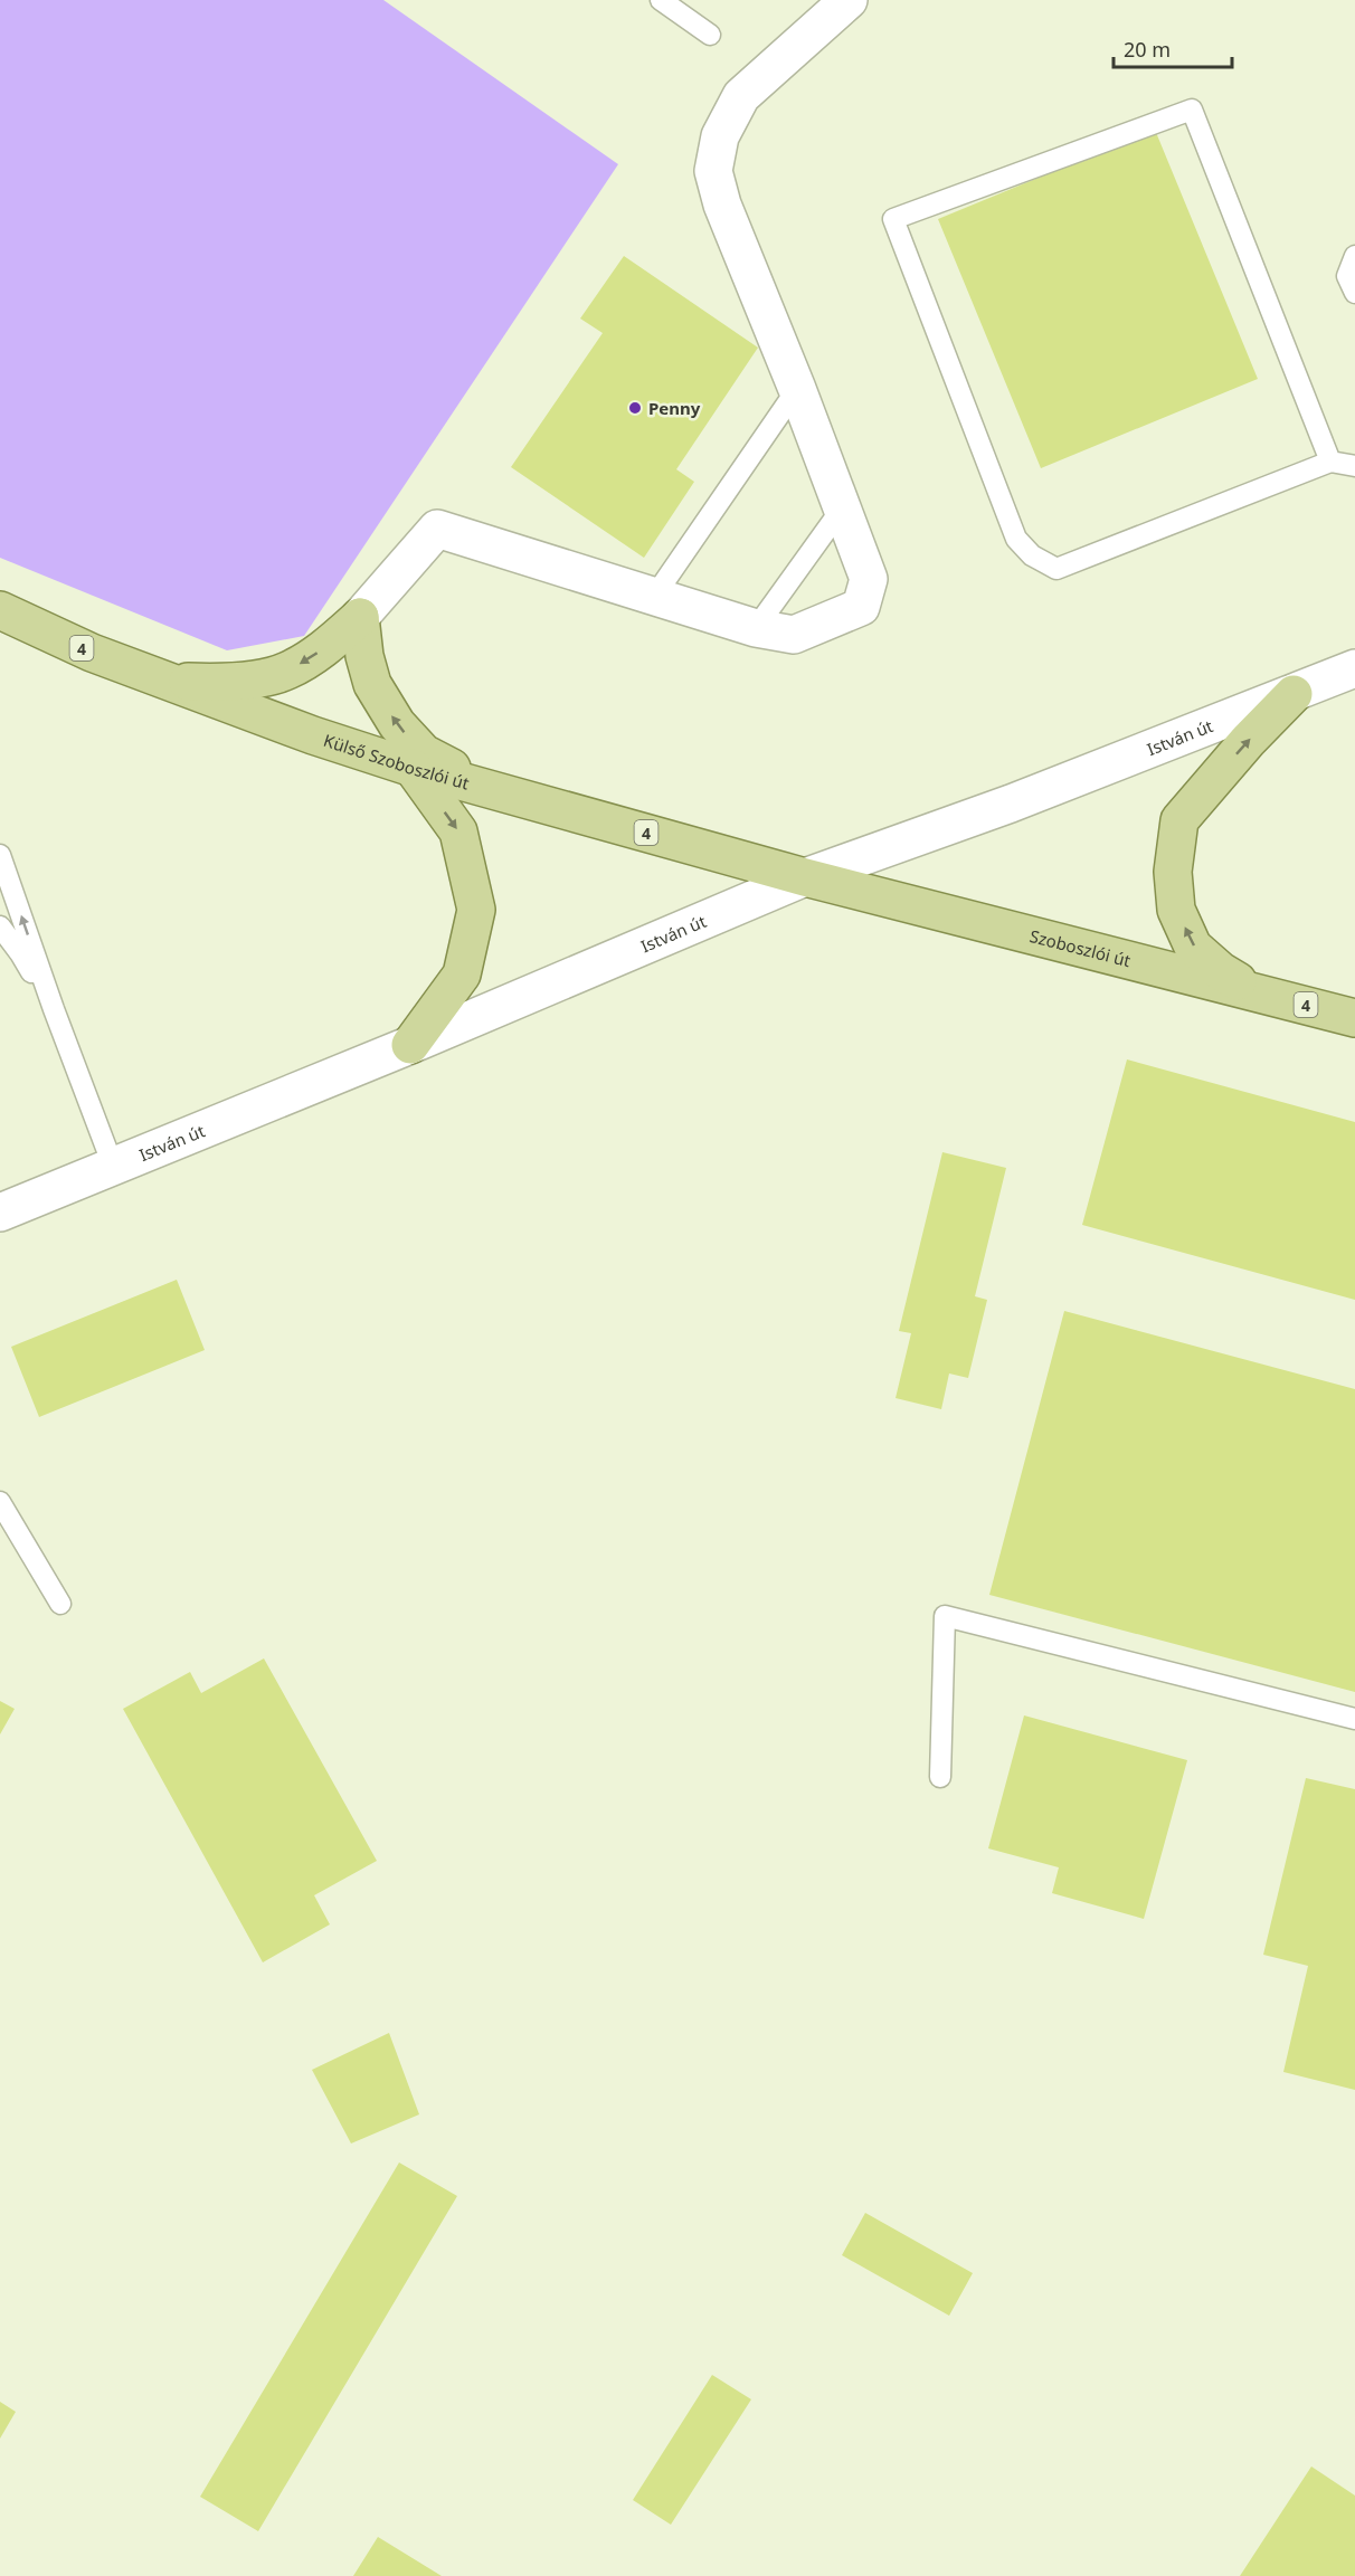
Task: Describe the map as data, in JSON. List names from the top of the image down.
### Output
{
  "streets": {
    "main road": ["4", "Külső Szoboszlói út", "Szoboszlói út"],
    "street": ["István út"]
  },
  "crossings": [
    ["István út", "Külső Szoboszlói út"],
    ["István út", "Szoboszlói út"],
    ["Külső Szoboszlói út", "Szoboszlói út"]
  ],
  "places": ["Penny"],
  "scale_bar": "20 m"
}
